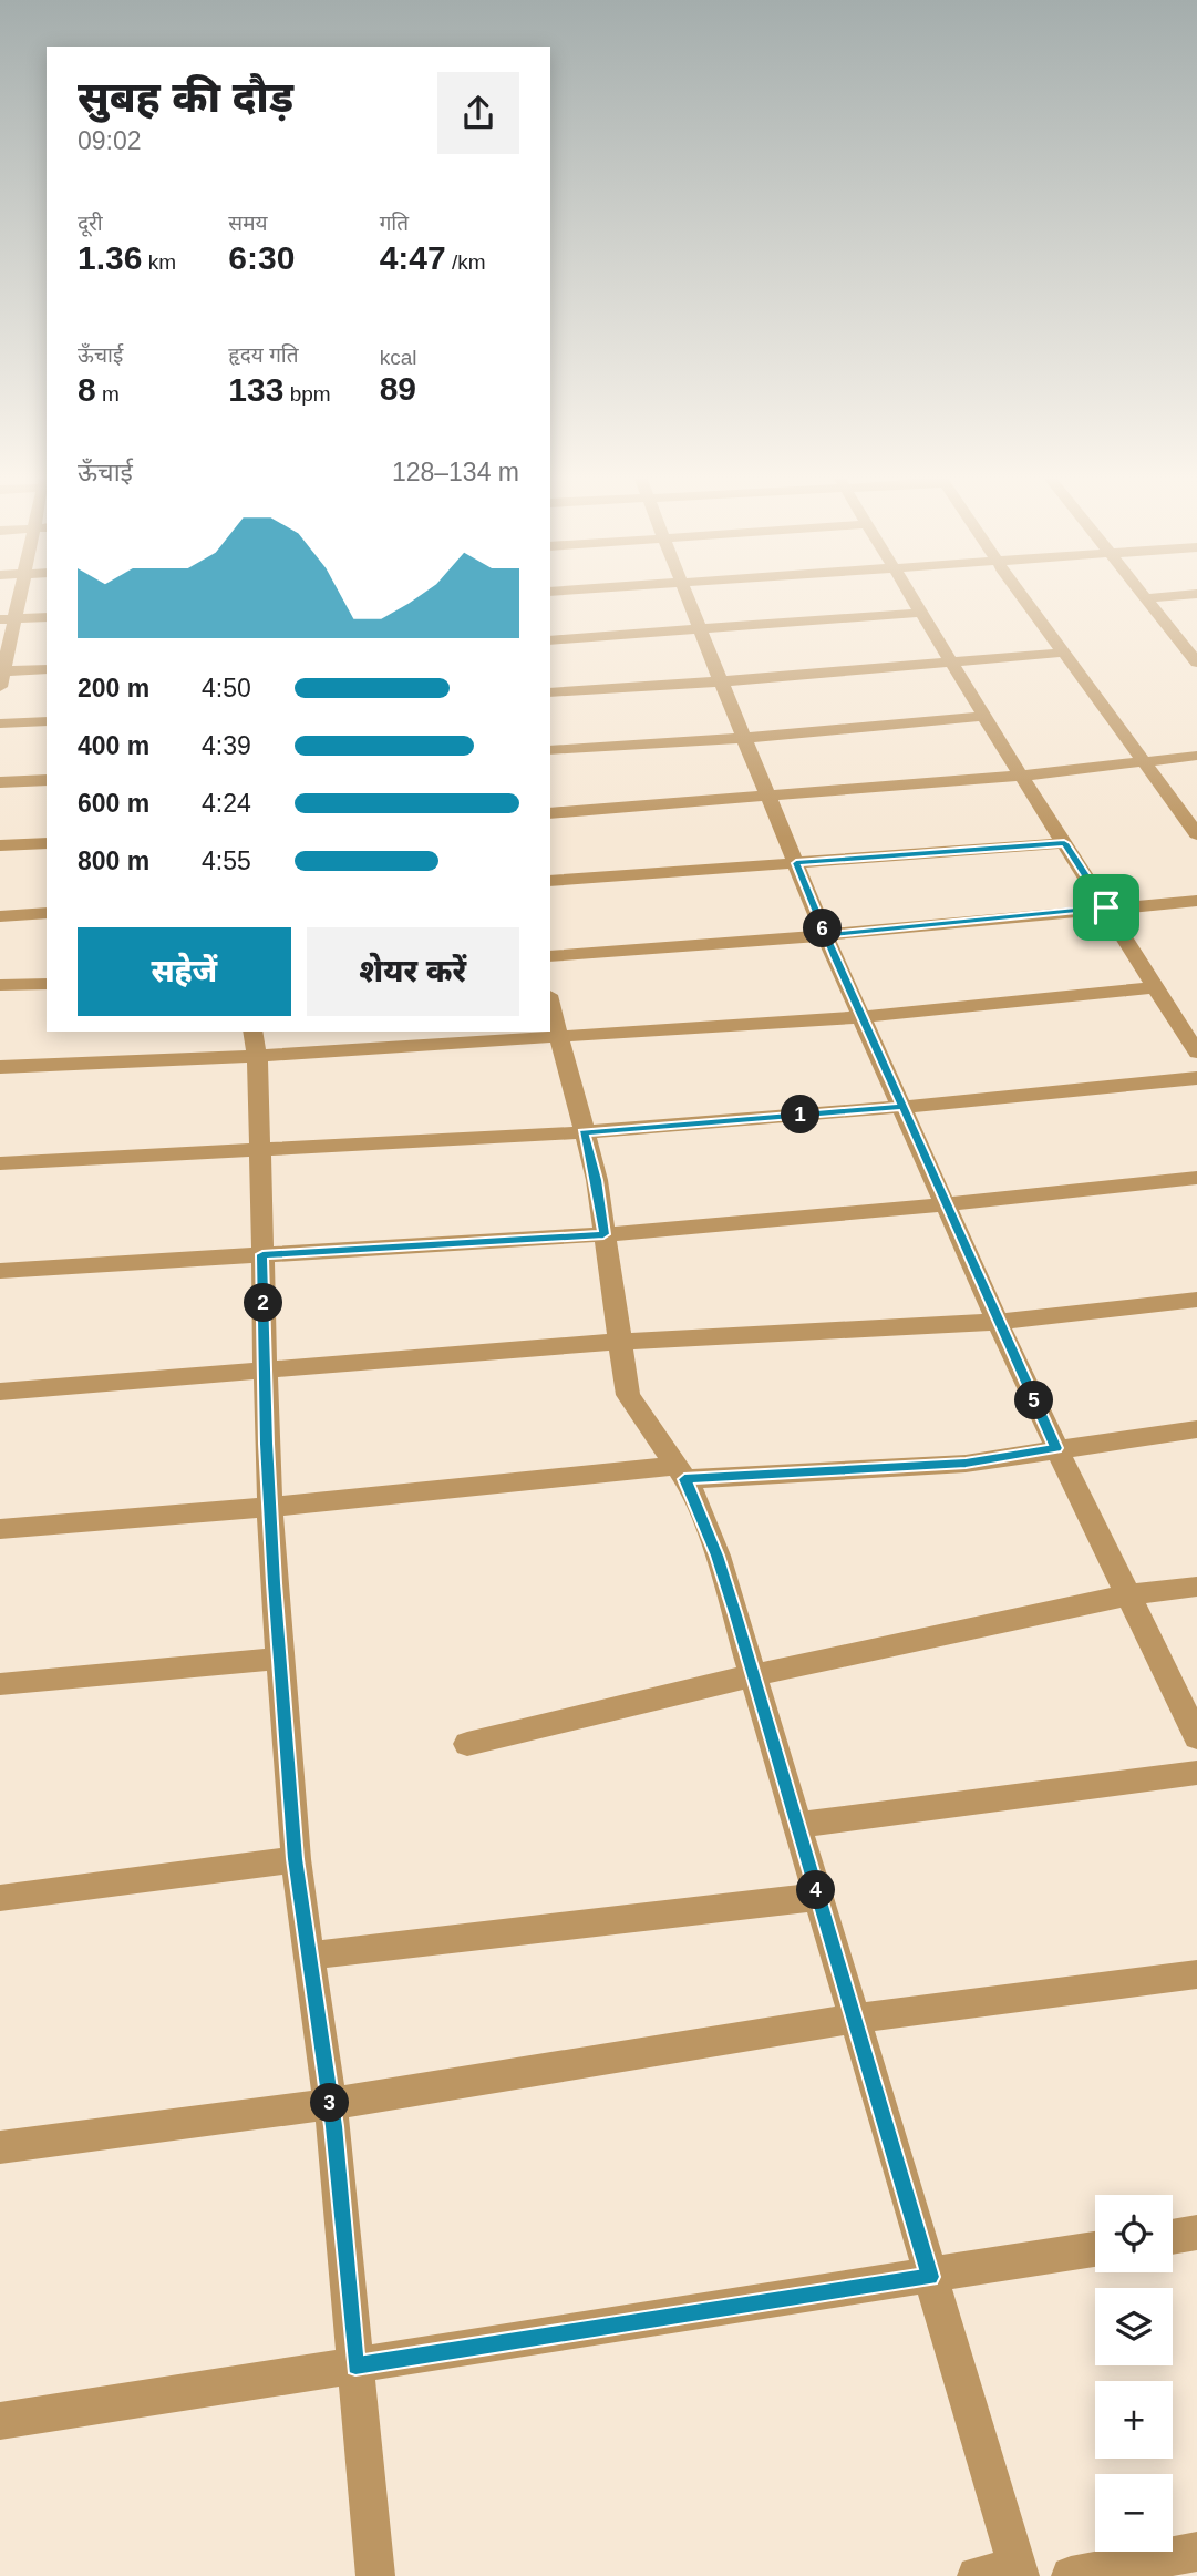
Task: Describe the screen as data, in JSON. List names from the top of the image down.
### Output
{
  "page": {
    "heading": ["सुबह की दौड़", "09:02"],
    "stats": [
      ["दूरी", "1.36 km"],
      ["समय", "6:30"],
      ["गति", "4:47 /km"],
      ["ऊँचाई", "8 m"],
      ["हृदय गति", "133 bpm"],
      ["kcal", "89"]
    ],
    "chart": ["ऊँचाई", "128–134 m"],
    "list": [
      {
        "name": "200 m",
        "note": "4:50"
      },
      {
        "name": "400 m",
        "note": "4:39"
      },
      {
        "name": "600 m",
        "note": "4:24"
      },
      {
        "name": "800 m",
        "note": "4:55"
      }
    ],
    "pins": [
      "6",
      "1",
      "2",
      "5",
      "4",
      "3"
    ],
    "buttons": ["सहेजें", "शेयर करें"],
    "map_buttons": ["+", "−"]
  }
}
